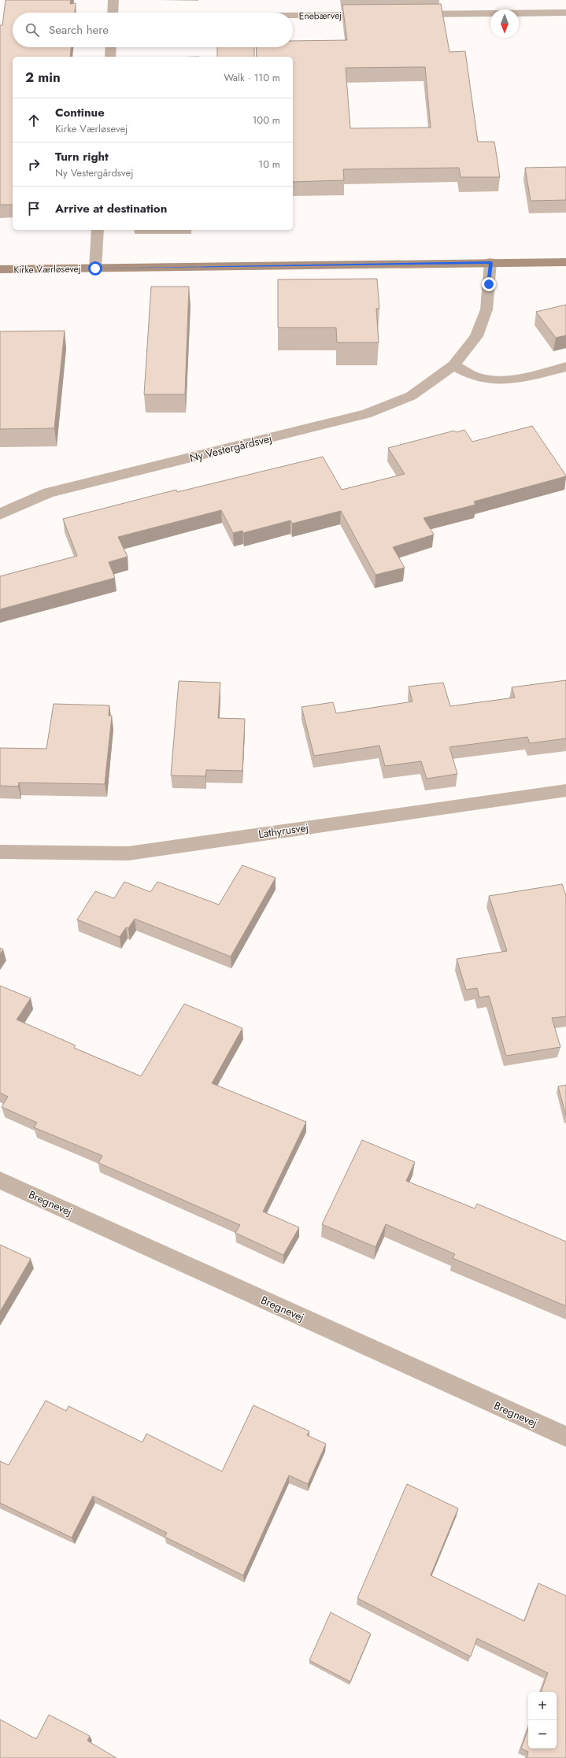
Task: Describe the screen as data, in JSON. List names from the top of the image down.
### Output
{
  "streets": {
    "street": [
      "Enebærvej",
      "Kirke Værløsevej",
      "Ny Vestergårdsvej",
      "Lathyrusvej",
      "Bregnevej"
    ]
  },
  "crossings": [
    ["Kirke Værløsevej", "Ny Vestergårdsvej"]
  ],
  "north": "bottom",
  "page": {
    "search": "Search here",
    "heading": ["2 min", "Walk · 110 m"],
    "list": [
      ["Continue", "Kirke Værløsevej", "100 m"],
      ["Turn right", "Ny Vestergårdsvej", "10 m"],
      "Arrive at destination"
    ],
    "map_buttons": ["+", "−"]
  }
}
